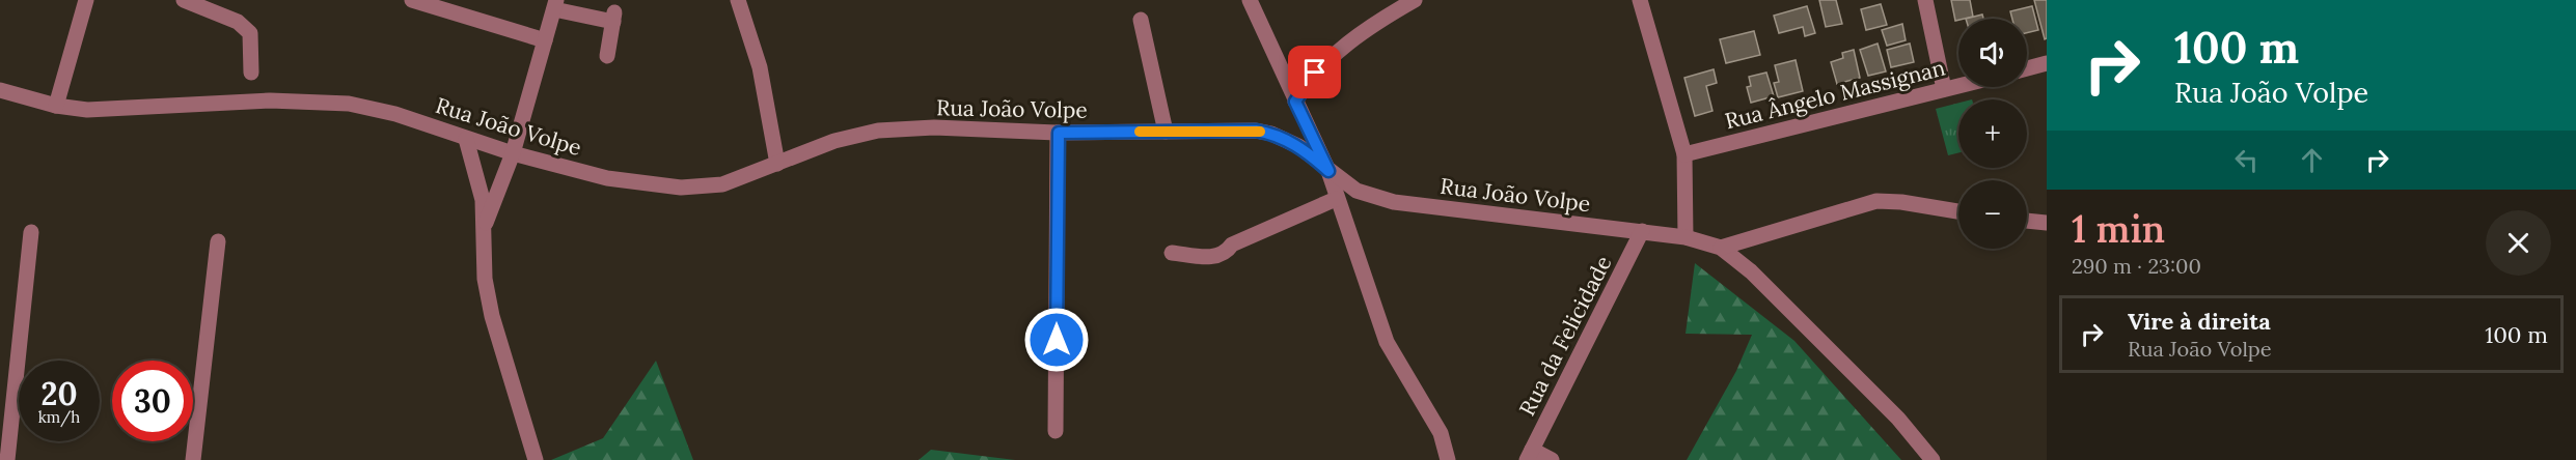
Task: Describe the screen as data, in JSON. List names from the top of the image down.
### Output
{
  "streets": {
    "street": ["Rua Ângelo Massignan", "Rua João Volpe", "Rua da Felicidade"]
  },
  "crossings": [
    ["Rua João Volpe", "Rua da Felicidade"]
  ],
  "page": {
    "turn": ["100 m", "Rua João Volpe"],
    "map_buttons": ["+", "−"],
    "heading": ["1 min", "290 m · 23:00"],
    "list": [
      {
        "name": "Vire à direita",
        "note": "Rua João Volpe",
        "value": "100 m"
      }
    ],
    "speed": "20 km/h",
    "limit": "30"
  }
}
